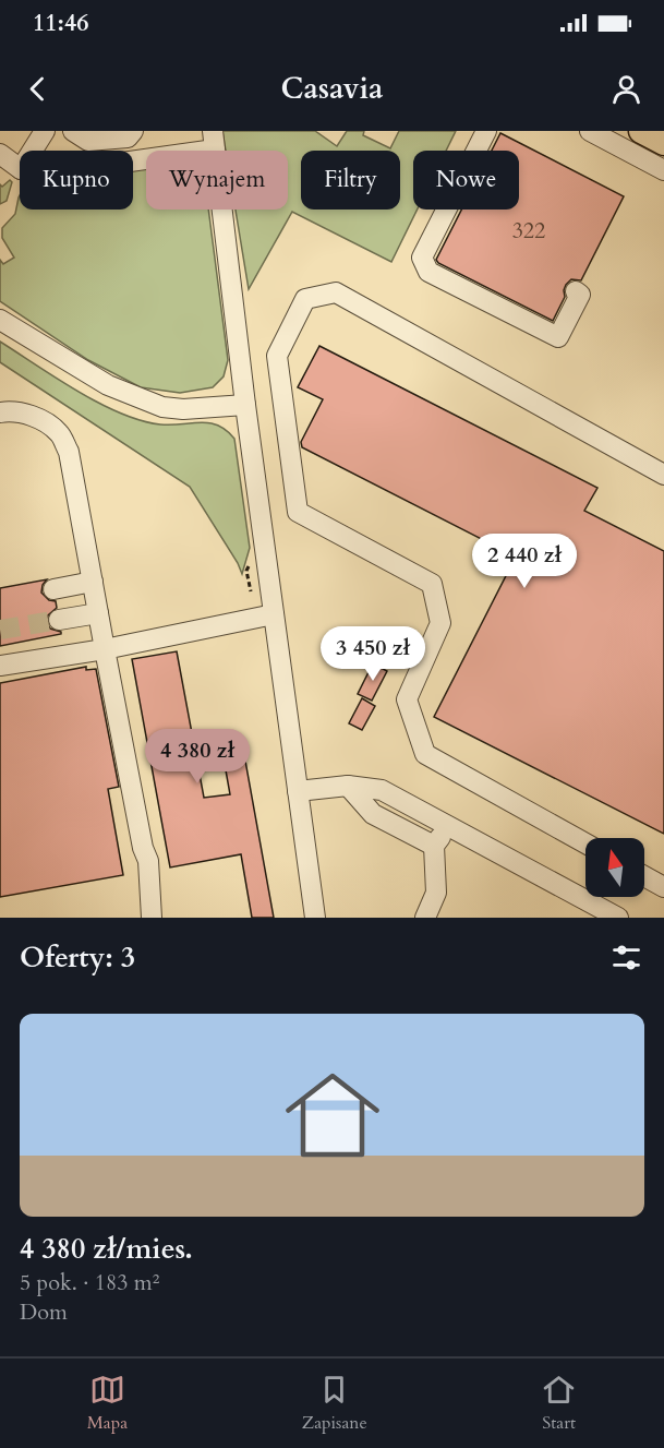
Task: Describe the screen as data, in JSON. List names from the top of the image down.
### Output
{
  "house_numbers": ["322"],
  "north": "top",
  "page": {
    "status": "11:46",
    "header": "Casavia",
    "chip": [
      "Kupno",
      "Wynajem",
      "Filtry",
      "Nowe"
    ],
    "price": ["2 440 zł", "3 450 zł", "4 380 zł"],
    "heading": "Oferty: 3",
    "list": [
      {
        "name": "4 380 zł/mies.",
        "note": "5 pok. · 183 m² · Dom"
      }
    ],
    "tabs": ["Mapa", "Zapisane", "Start"]
  }
}
